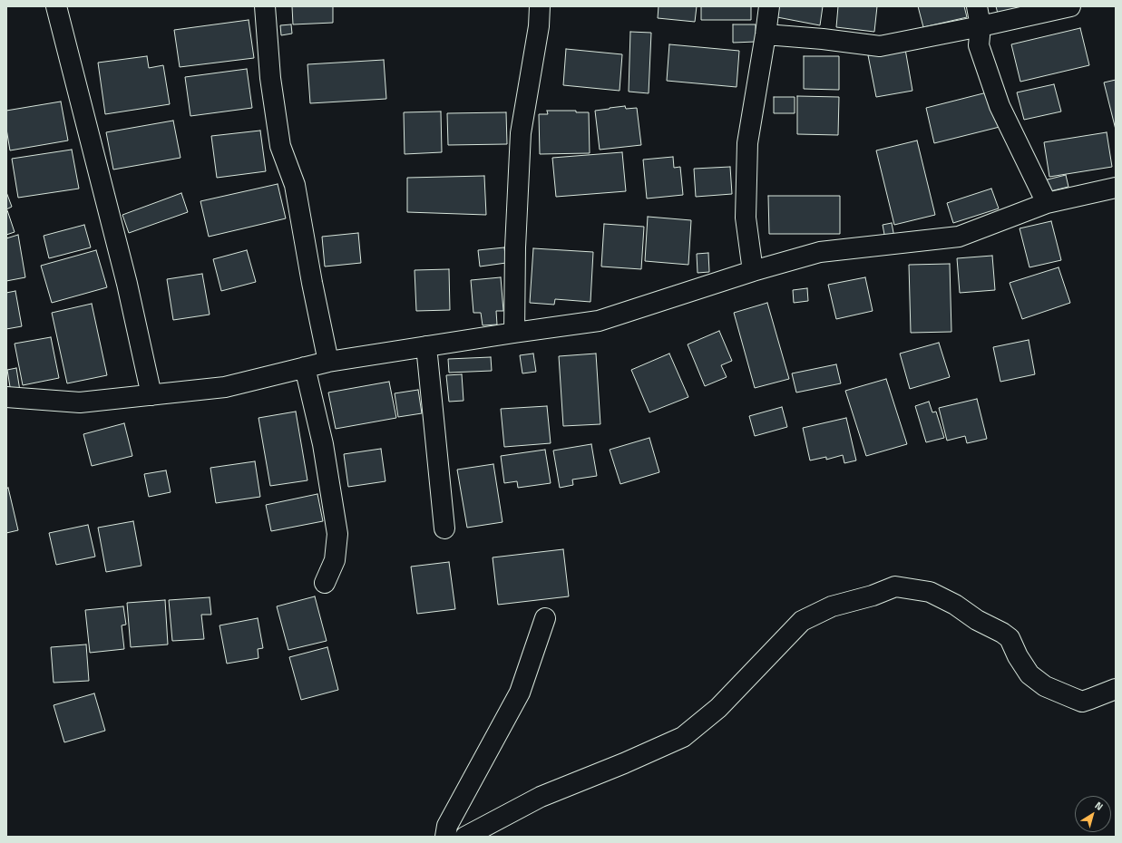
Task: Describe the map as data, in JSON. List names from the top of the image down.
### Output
{
  "north": "top right"
}
